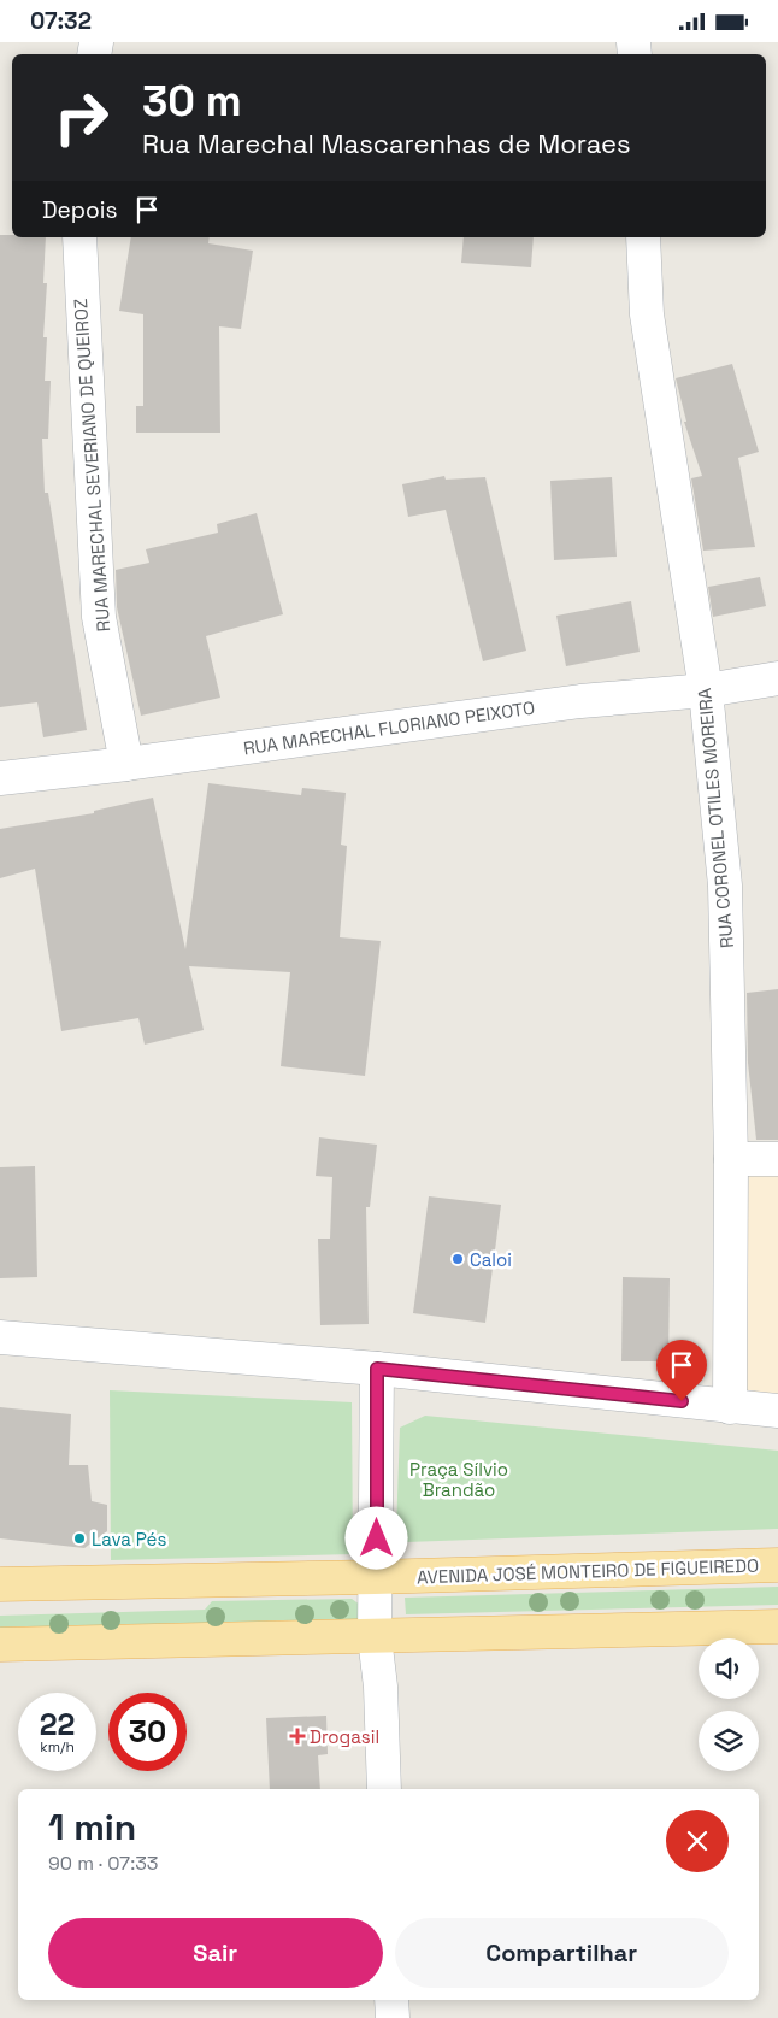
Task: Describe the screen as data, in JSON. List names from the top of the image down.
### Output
{
  "streets": {
    "main road": ["AVENIDA JOSÉ MONTEIRO DE FIGUEIREDO"],
    "street": ["RUA MARECHAL SEVERIANO DE QUEIROZ", "RUA MARECHAL FLORIANO PEIXOTO", "RUA CORONEL OTILES MOREIRA"]
  },
  "crossings": [
    ["RUA MARECHAL SEVERIANO DE QUEIROZ", "RUA MARECHAL FLORIANO PEIXOTO"],
    ["RUA MARECHAL FLORIANO PEIXOTO", "RUA CORONEL OTILES MOREIRA"]
  ],
  "parks": ["Praça Sílvio Brandão"],
  "places": {
    "other": ["Caloi", "Lava Pés"],
    "health": ["Drogasil"]
  },
  "page": {
    "status": "07:32",
    "turn": ["30 m", "Rua Marechal Mascarenhas de Moraes"],
    "then": "Depois",
    "speed": "22 km/h",
    "limit": "30",
    "heading": ["1 min", "90 m · 07:33"],
    "buttons": ["Sair", "Compartilhar"]
  }
}
